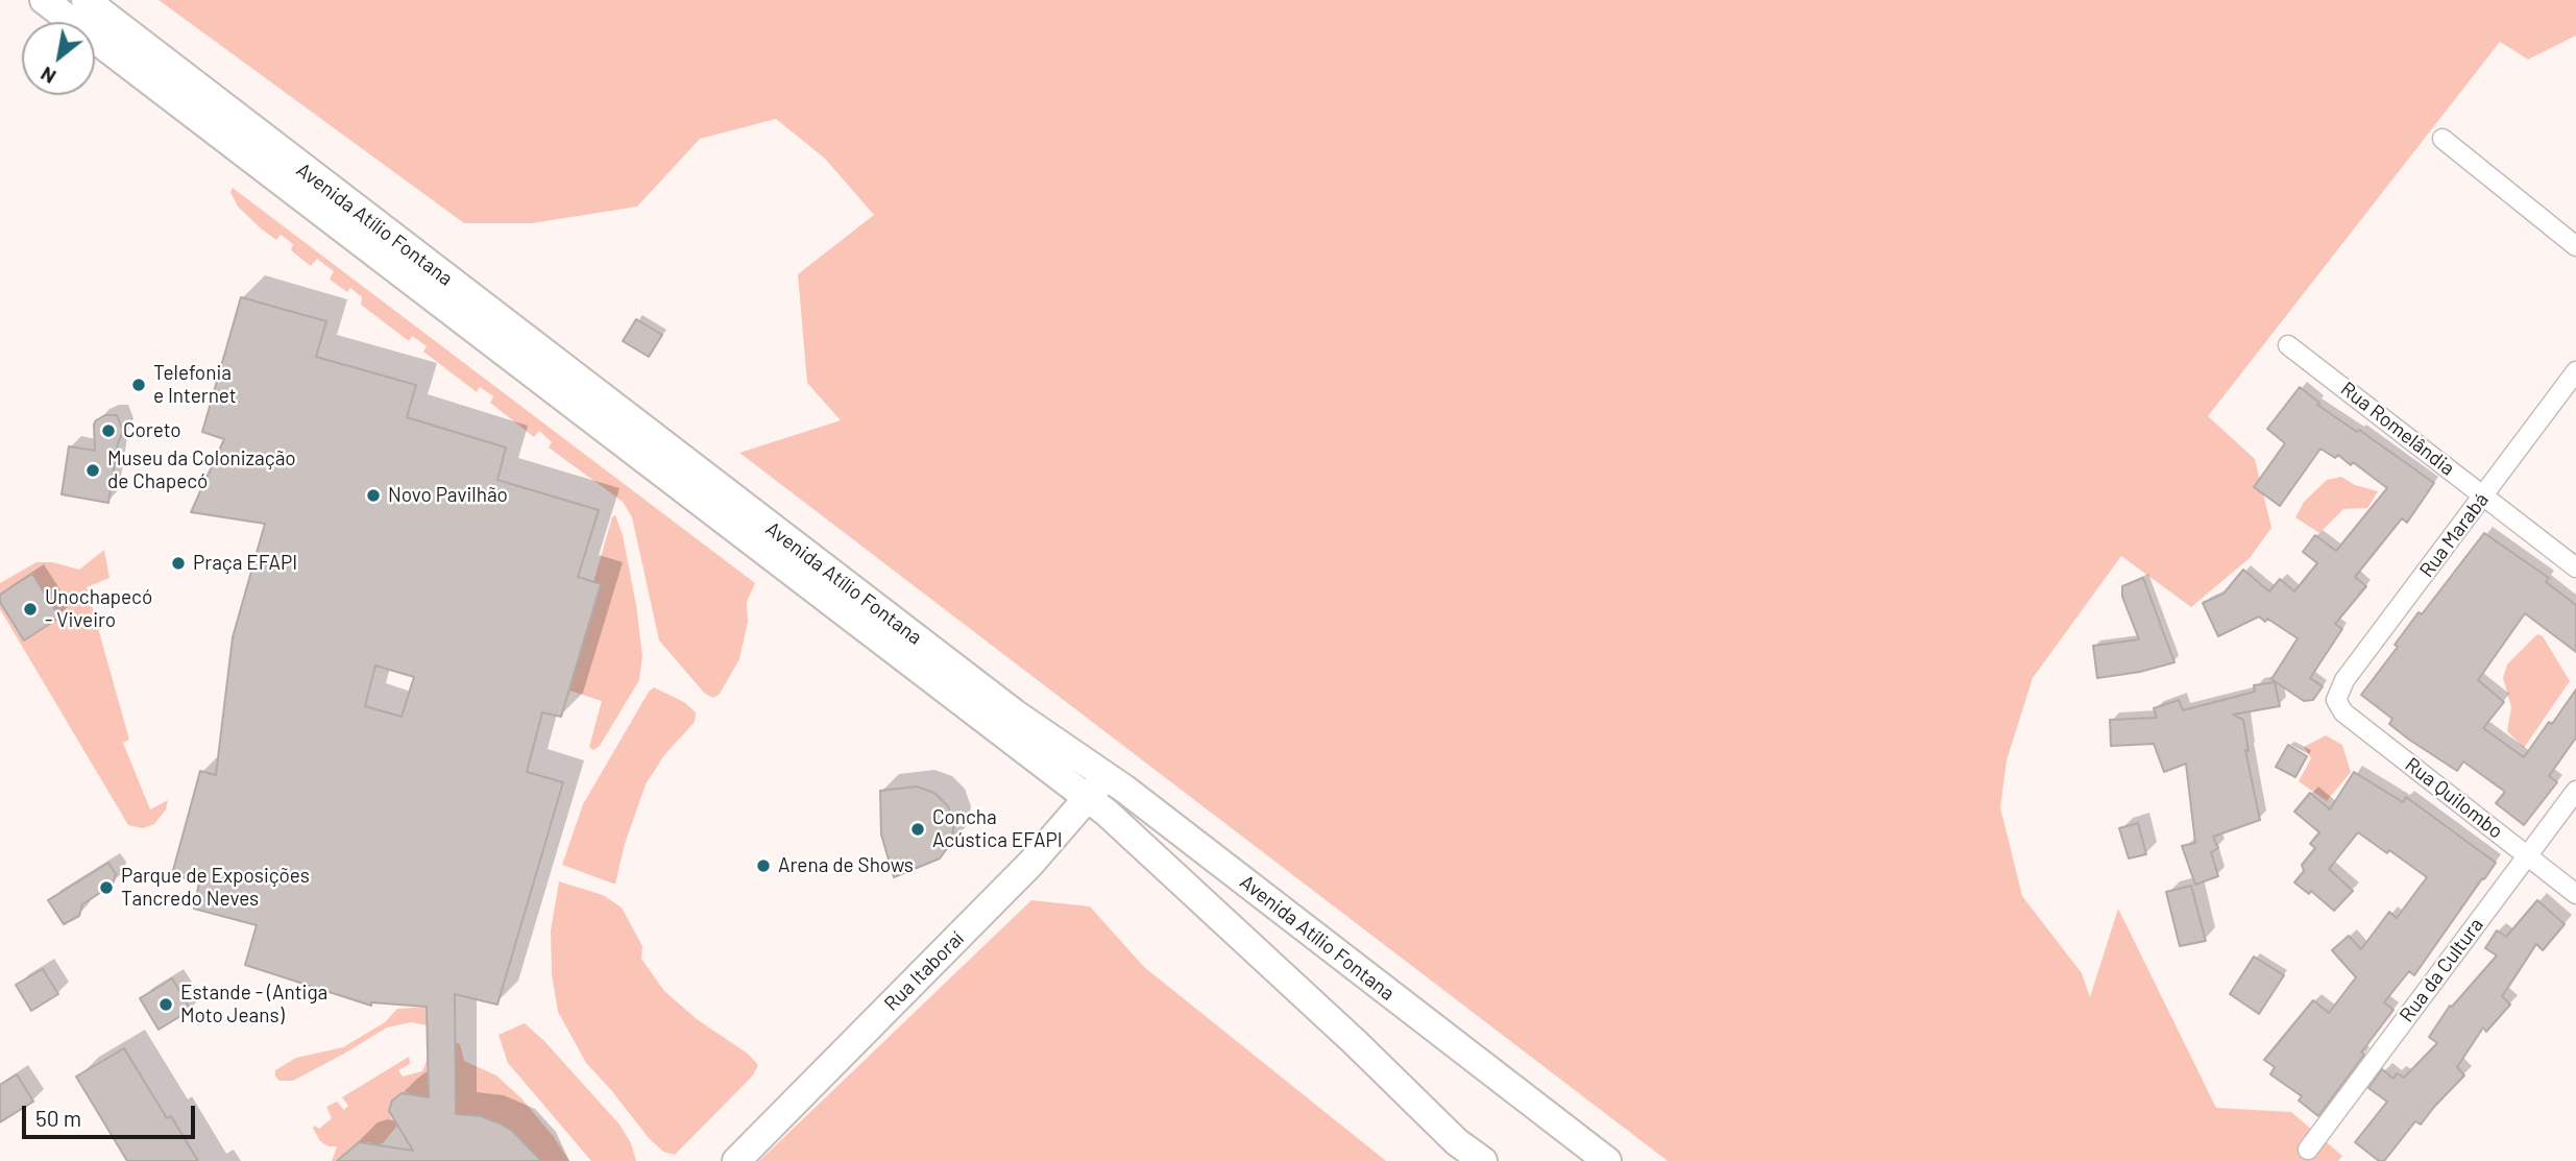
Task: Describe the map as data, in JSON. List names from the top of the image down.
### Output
{
  "streets": {
    "main road": ["Avenida Atílio Fontana", "Rua Itaboraí"],
    "street": [
      "Rua Romelândia",
      "Rua Marabá",
      "Rua Quilombo",
      "Rua da Cultura"
    ]
  },
  "crossings": [
    ["Avenida Atílio Fontana", "Rua Itaboraí"],
    ["Rua Romelândia", "Rua Marabá"],
    ["Rua Marabá", "Rua Quilombo"],
    ["Rua Quilombo", "Rua da Cultura"]
  ],
  "places": [
    "Telefonia e Internet",
    "Coreto",
    "Museu da Colonização de Chapecó",
    "Novo Pavilhão",
    "Praça EFAPI",
    "Unochapecó - Viveiro",
    "Concha Acústica EFAPI",
    "Arena de Shows",
    "Parque de Exposições Tancredo Neves",
    "Estande - (Antiga Moto Jeans)"
  ],
  "scale_bar": "50 m",
  "north": "bottom left"
}
